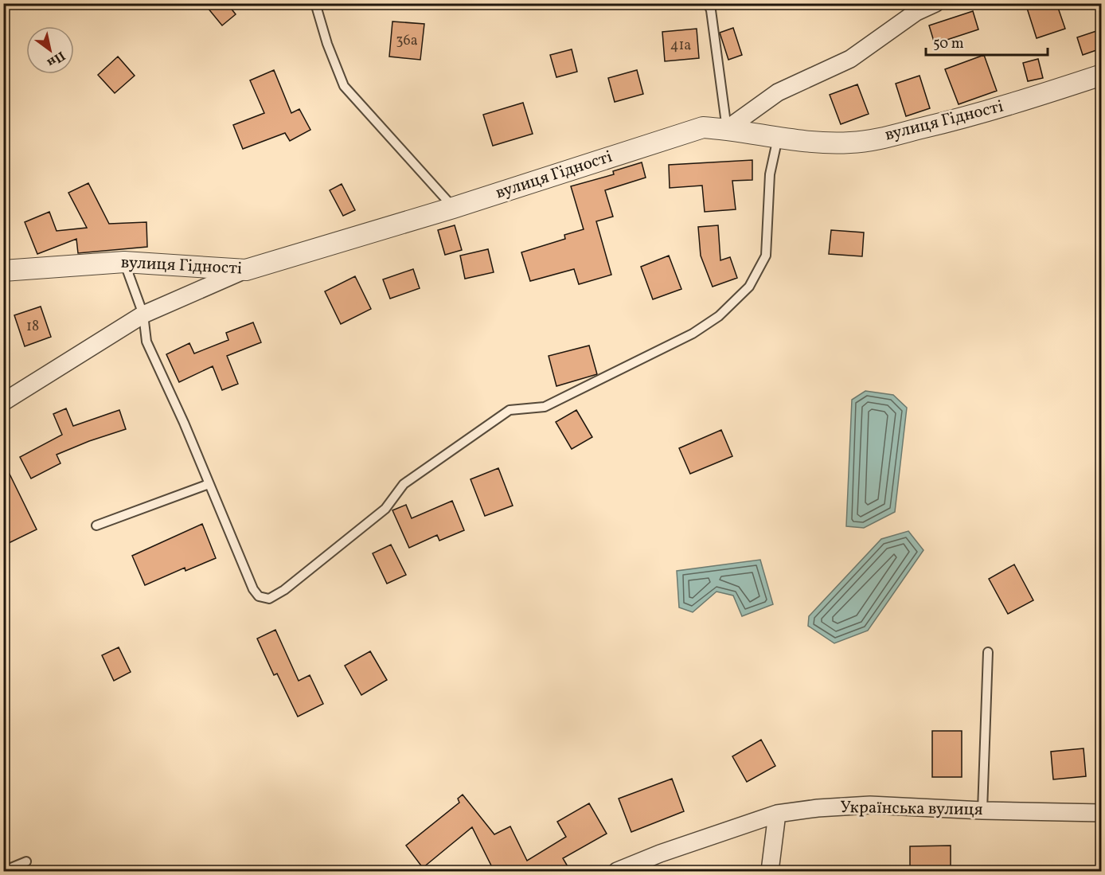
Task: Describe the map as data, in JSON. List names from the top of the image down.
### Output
{
  "streets": {
    "street": ["вулиця Гідності", "Українська вулиця"]
  },
  "house_numbers": ["36а", "41а", "18"],
  "scale_bar": "50 m",
  "north": "bottom right"
}
